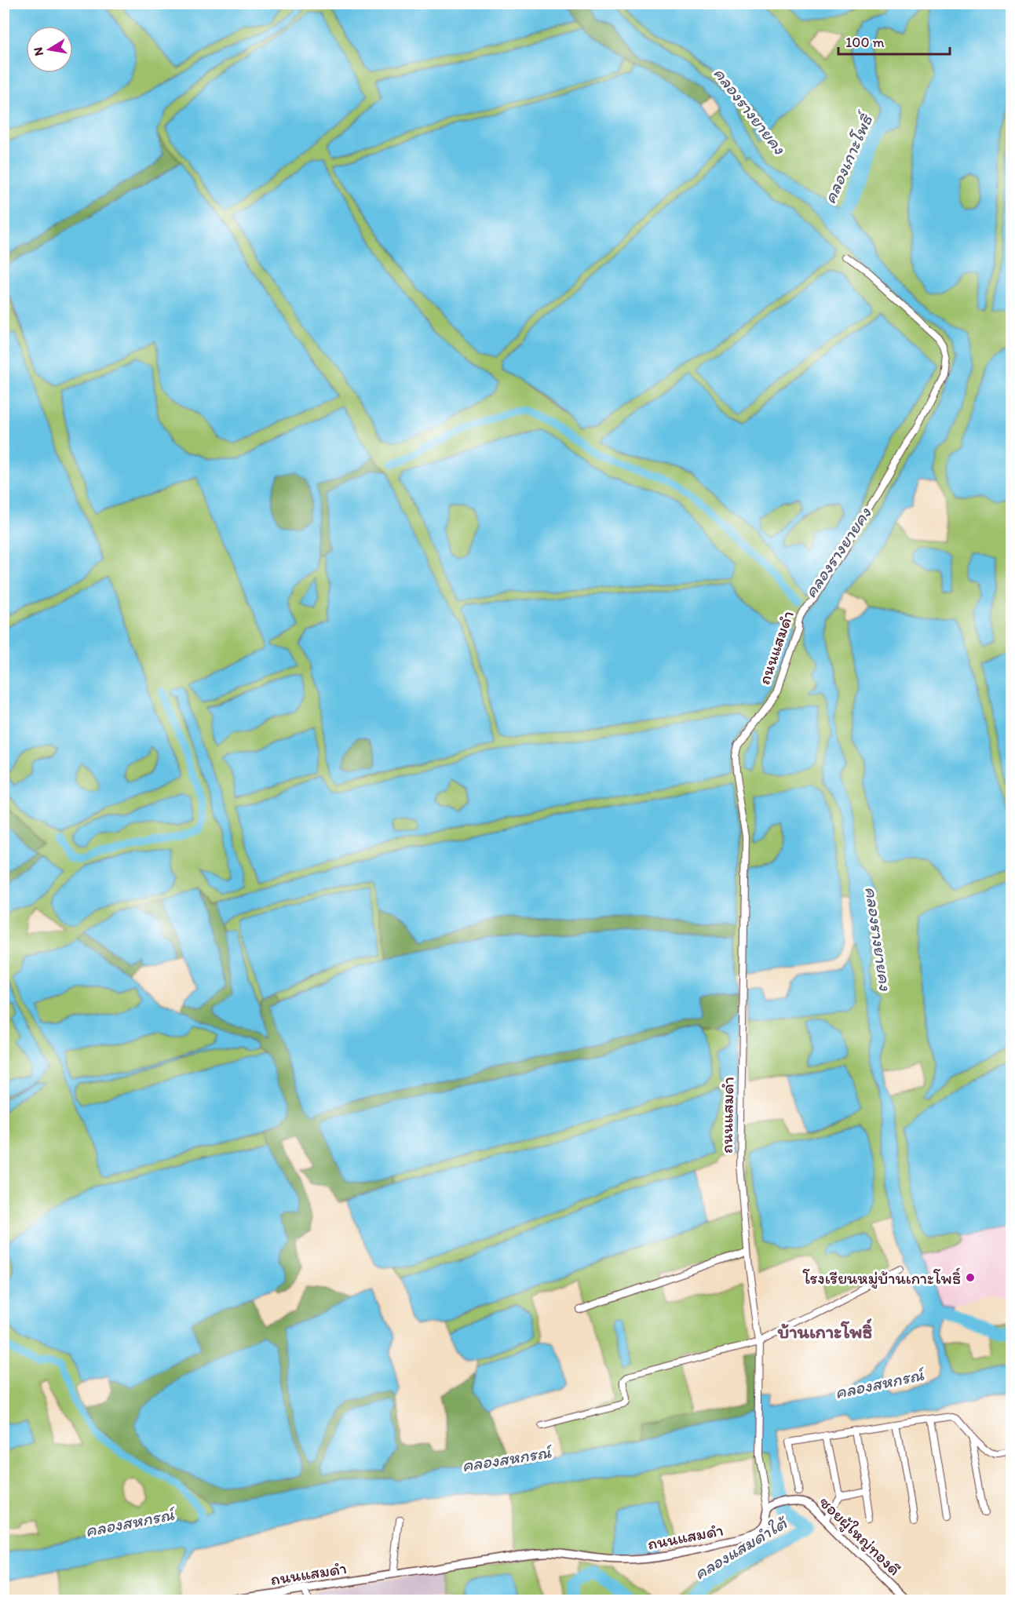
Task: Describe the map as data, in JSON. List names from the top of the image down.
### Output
{
  "streets": {
    "street": ["ถนนแสมดำ", "ซอยผู้ใหญ่ทองดี"]
  },
  "crossings": [
    ["ถนนแสมดำ", "ซอยผู้ใหญ่ทองดี"]
  ],
  "districts": ["บ้านเกาะโพธิ์"],
  "water": [
    "คลองรางยายคง",
    "คลองเกาะโพธิ์",
    "คลองสหกรณ์",
    "คลองแสมดำใต้"
  ],
  "places": ["โรงเรียนหมู่บ้านเกาะโพธิ์"],
  "scale_bar": "100 m",
  "north": "left"
}
